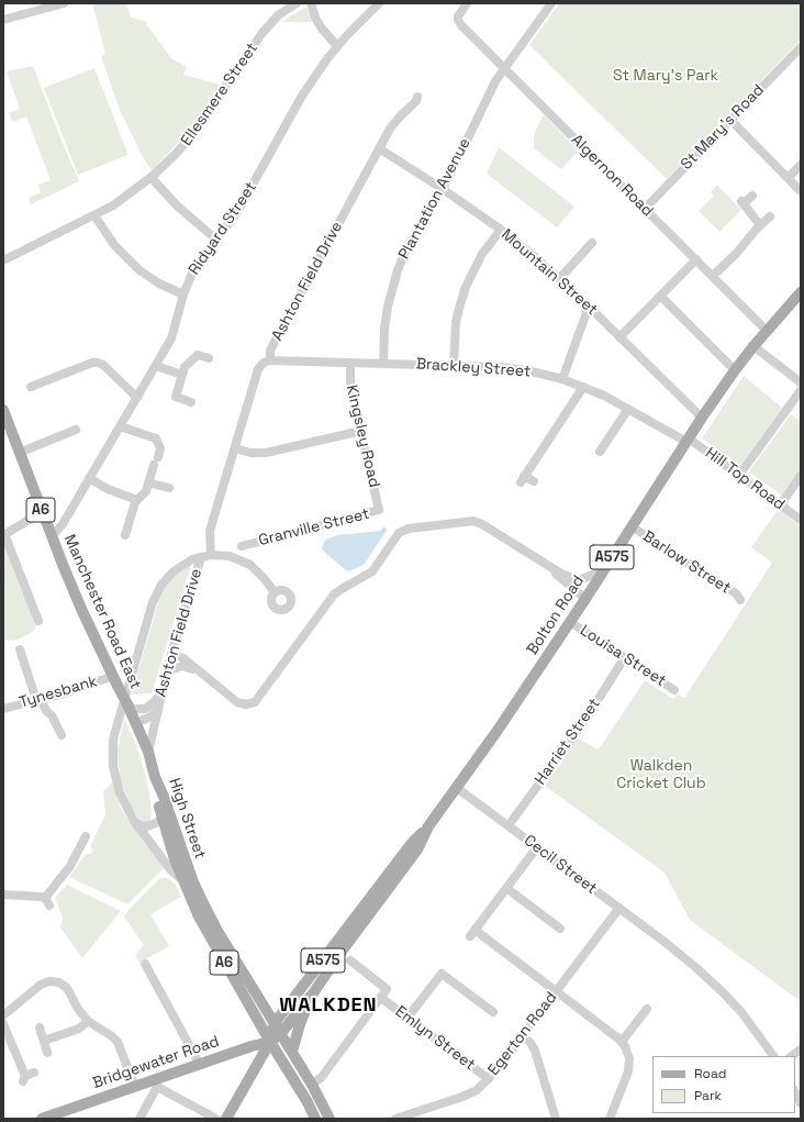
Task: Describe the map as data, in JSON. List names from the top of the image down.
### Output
{
  "streets": {
    "main road": [
      "A6",
      "A575",
      "Manchester Road East",
      "Bolton Road",
      "High Street",
      "Bridgewater Road"
    ],
    "street": [
      "Ellesmere Street",
      "St Mary's Road",
      "Algernon Road",
      "Plantation Avenue",
      "Ridyard Street",
      "Mountain Street",
      "Ashton Field Drive",
      "Brackley Street",
      "Kingsley Road",
      "Hill Top Road",
      "Granville Street",
      "Barlow Street",
      "Louisa Street",
      "Tynesbank",
      "Harriet Street",
      "Cecil Street",
      "Egerton Road",
      "Emlyn Street"
    ]
  },
  "crossings": [
    ["St Mary's Road", "Algernon Road"],
    ["Algernon Road", "Plantation Avenue"],
    ["Algernon Road", "Bolton Road"],
    ["Plantation Avenue", "Mountain Street"],
    ["Plantation Avenue", "Brackley Street"],
    ["Ridyard Street", "Manchester Road East"],
    ["Mountain Street", "Ashton Field Drive"],
    ["Mountain Street", "Bolton Road"],
    ["Ashton Field Drive", "Brackley Street"],
    ["Ashton Field Drive", "Manchester Road East"],
    ["Brackley Street", "Kingsley Road"],
    ["Brackley Street", "Hill Top Road"],
    ["Brackley Street", "Bolton Road"],
    ["Kingsley Road", "Granville Street"],
    ["Hill Top Road", "Bolton Road"],
    ["A6", "A575"],
    ["A6", "Bolton Road"],
    ["A6", "High Street"],
    ["A6", "Bridgewater Road"],
    ["A575", "Bolton Road"],
    ["A575", "High Street"],
    ["A575", "Bridgewater Road"],
    ["Barlow Street", "Bolton Road"],
    ["Manchester Road East", "Tynesbank"],
    ["Manchester Road East", "High Street"],
    ["Bolton Road", "Louisa Street"],
    ["Bolton Road", "High Street"],
    ["Bolton Road", "Cecil Street"],
    ["Bolton Road", "Bridgewater Road"],
    ["Louisa Street", "Harriet Street"],
    ["Harriet Street", "Cecil Street"],
    ["High Street", "Bridgewater Road"],
    ["Cecil Street", "Egerton Road"],
    ["Egerton Road", "Emlyn Street"]
  ],
  "districts": ["WALKDEN"],
  "parks": ["St Mary's Park", "Walkden Cricket Club"],
  "legend": ["Road", "Park"]
}
